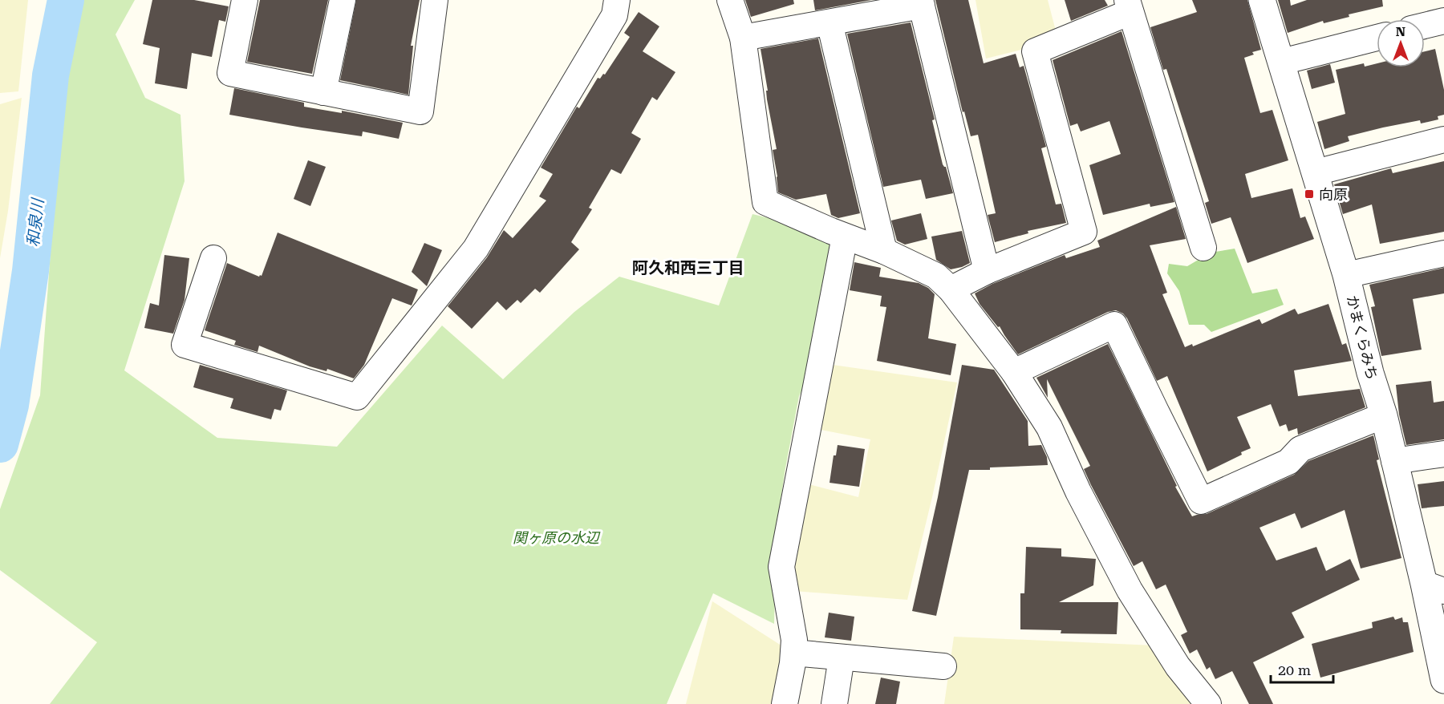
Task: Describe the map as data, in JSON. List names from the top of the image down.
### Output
{
  "streets": {
    "street": ["かまくらみち"]
  },
  "districts": ["阿久和西三丁目"],
  "water": ["和泉川"],
  "parks": ["関ヶ原の水辺"],
  "places": {
    "transit": ["向原"]
  },
  "scale_bar": "20 m",
  "north": "top"
}
